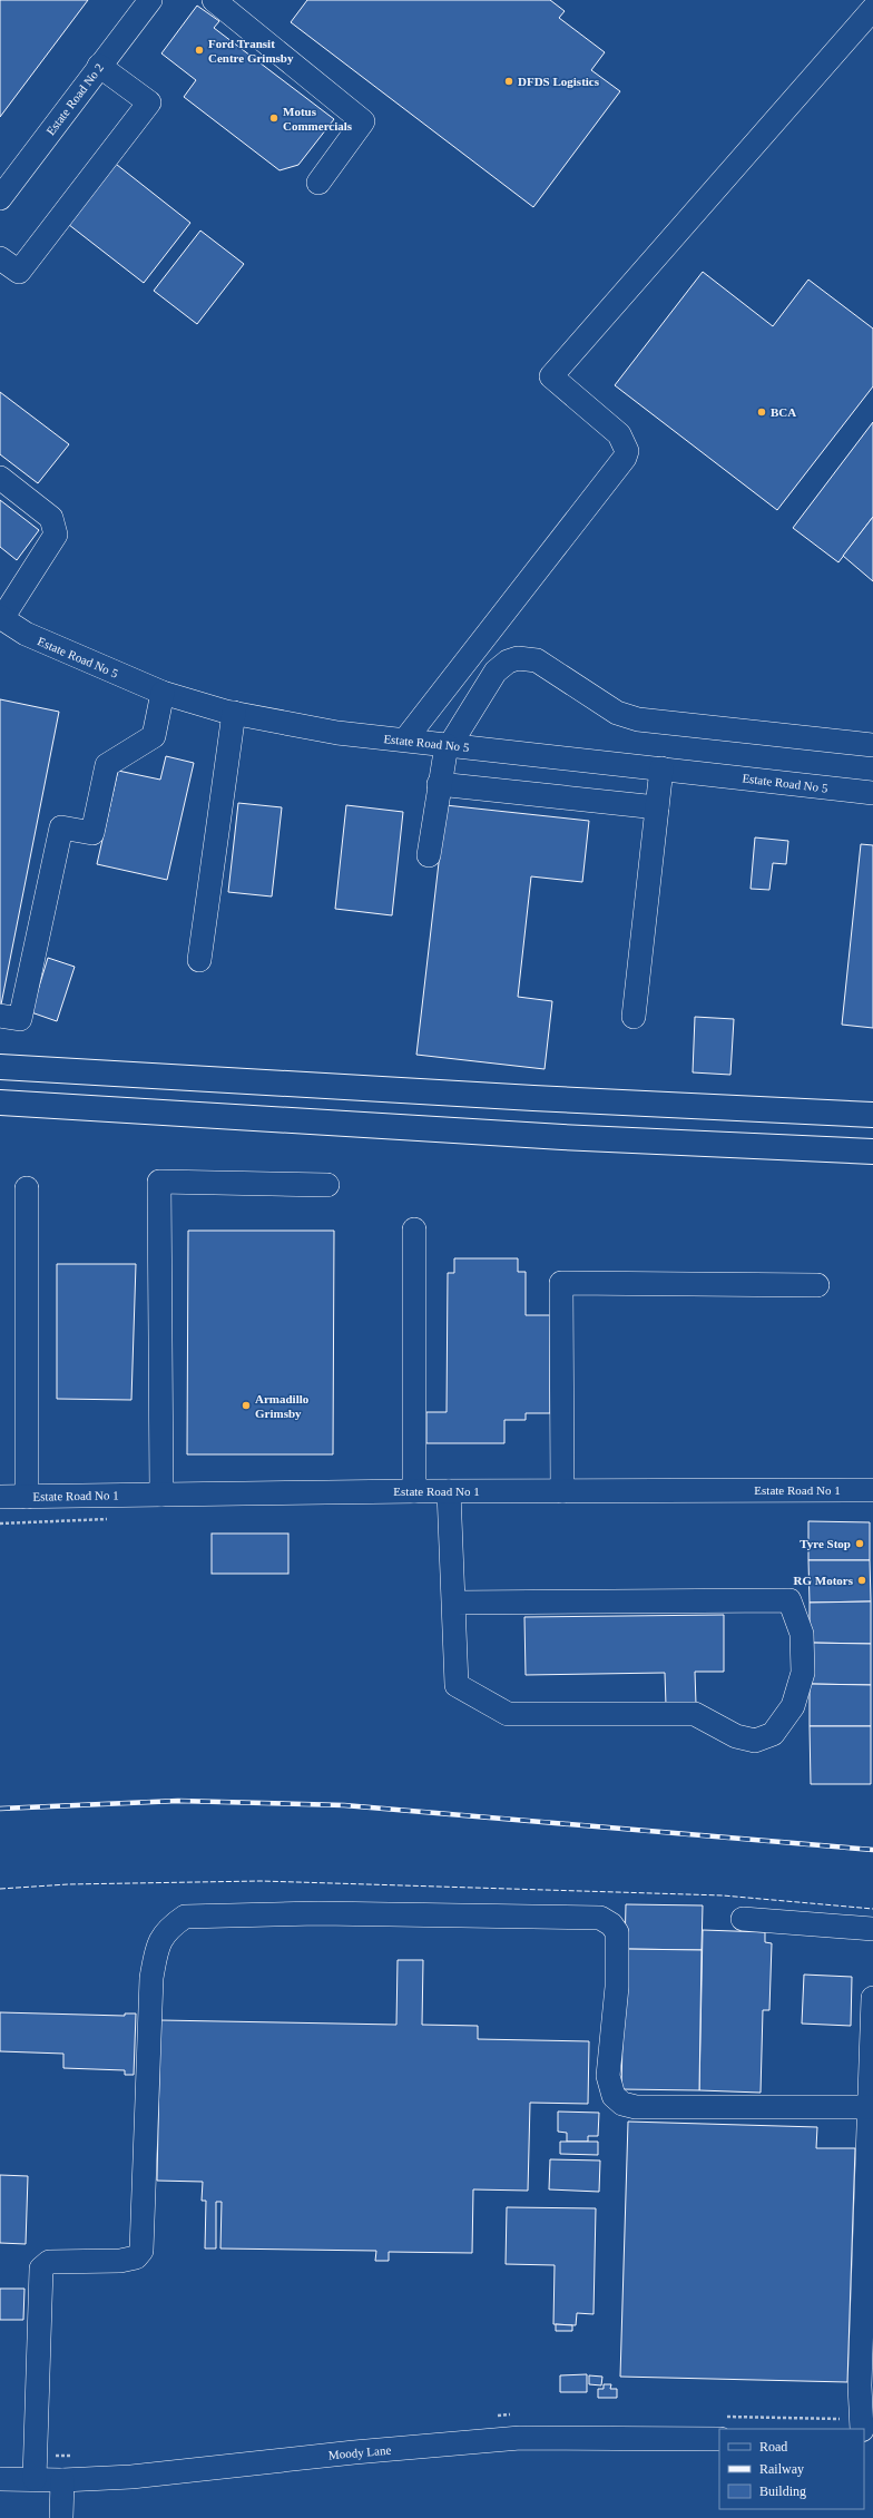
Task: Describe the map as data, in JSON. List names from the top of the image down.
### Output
{
  "streets": {
    "street": [
      "Estate Road No 2",
      "Estate Road No 5",
      "Estate Road No 1",
      "Moody Lane"
    ]
  },
  "places": [
    "Ford Transit Centre Grimsby",
    "DFDS Logistics",
    "Motus Commercials",
    "BCA",
    "Armadillo Grimsby",
    "Tyre Stop",
    "RG Motors"
  ],
  "legend": ["Road", "Railway", "Building"]
}
